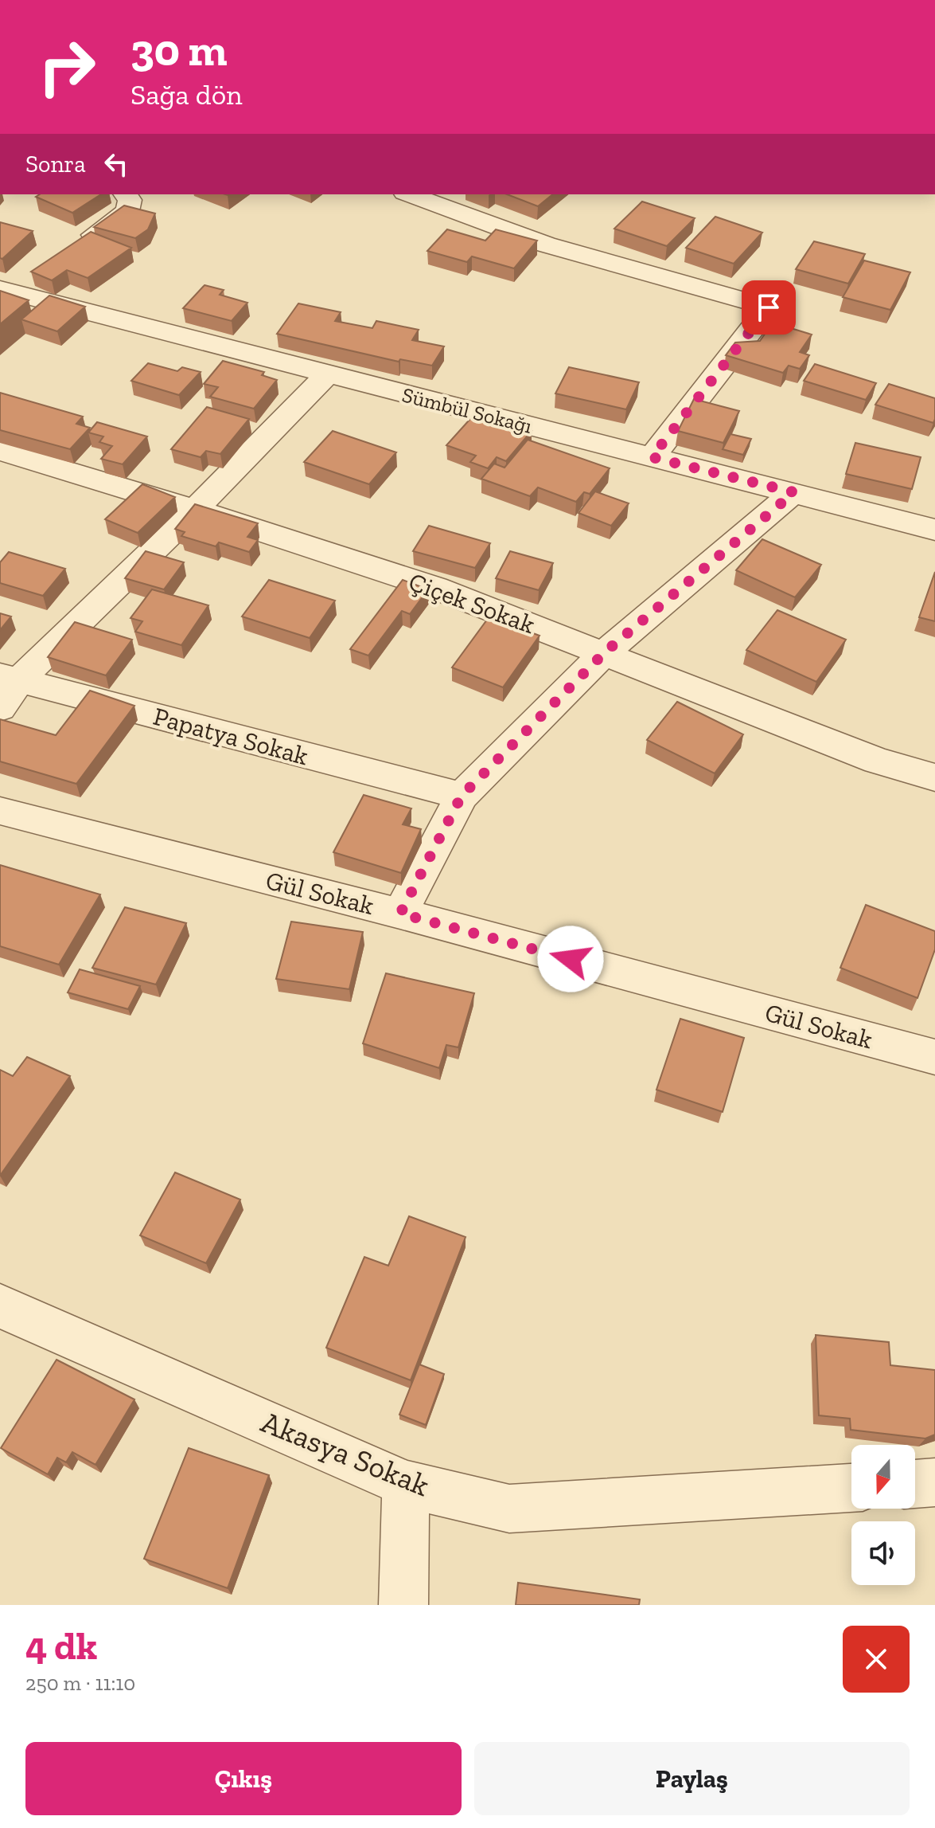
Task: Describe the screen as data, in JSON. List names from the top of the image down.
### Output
{
  "streets": {
    "street": [
      "Sümbül Sokağı",
      "Çiçek Sokak",
      "Papatya Sokak",
      "Gül Sokak",
      "Akasya Sokak"
    ]
  },
  "north": "bottom",
  "page": {
    "turn": ["30 m", "Sağa dön"],
    "then": "Sonra",
    "heading": ["4 dk", "250 m · 11:10"],
    "buttons": ["Çıkış", "Paylaş"]
  }
}
